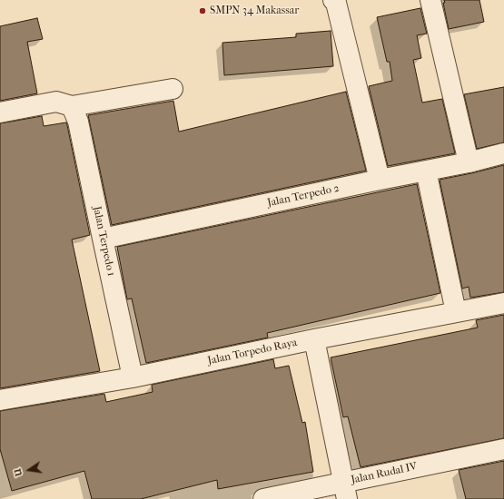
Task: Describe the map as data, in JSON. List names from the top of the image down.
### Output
{
  "streets": {
    "street": [
      "Jalan Terpedo 2",
      "Jalan Terpedo 1",
      "Jalan Torpedo Raya",
      "Jalan Rudal IV"
    ]
  },
  "crossings": [
    ["Jalan Terpedo 2", "Jalan Terpedo 1"],
    ["Jalan Terpedo 1", "Jalan Torpedo Raya"]
  ],
  "places": ["SMPN 34 Makassar"],
  "north": "left"
}
